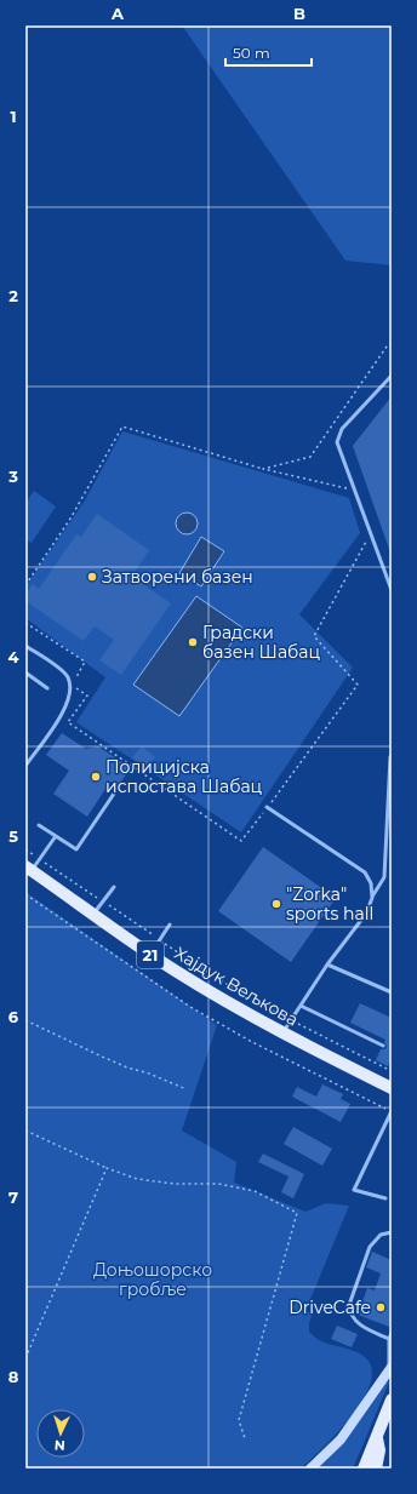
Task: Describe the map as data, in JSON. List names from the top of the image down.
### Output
{
  "streets": {
    "main road": ["21", "Хајдук Вељкова"]
  },
  "parks": ["Доњошорско гробље"],
  "places": [
    "Затворени базен",
    "Градски базен Шабац",
    "Полицијска испостава Шабац",
    "\"Zorka\" sports hall",
    "DriveCafe"
  ],
  "scale_bar": "50 m",
  "north": "bottom",
  "grid": {
    "columns": ["A", "B"],
    "rows": [
      "1",
      "2",
      "3",
      "4",
      "5",
      "6",
      "7",
      "8"
    ]
  }
}
